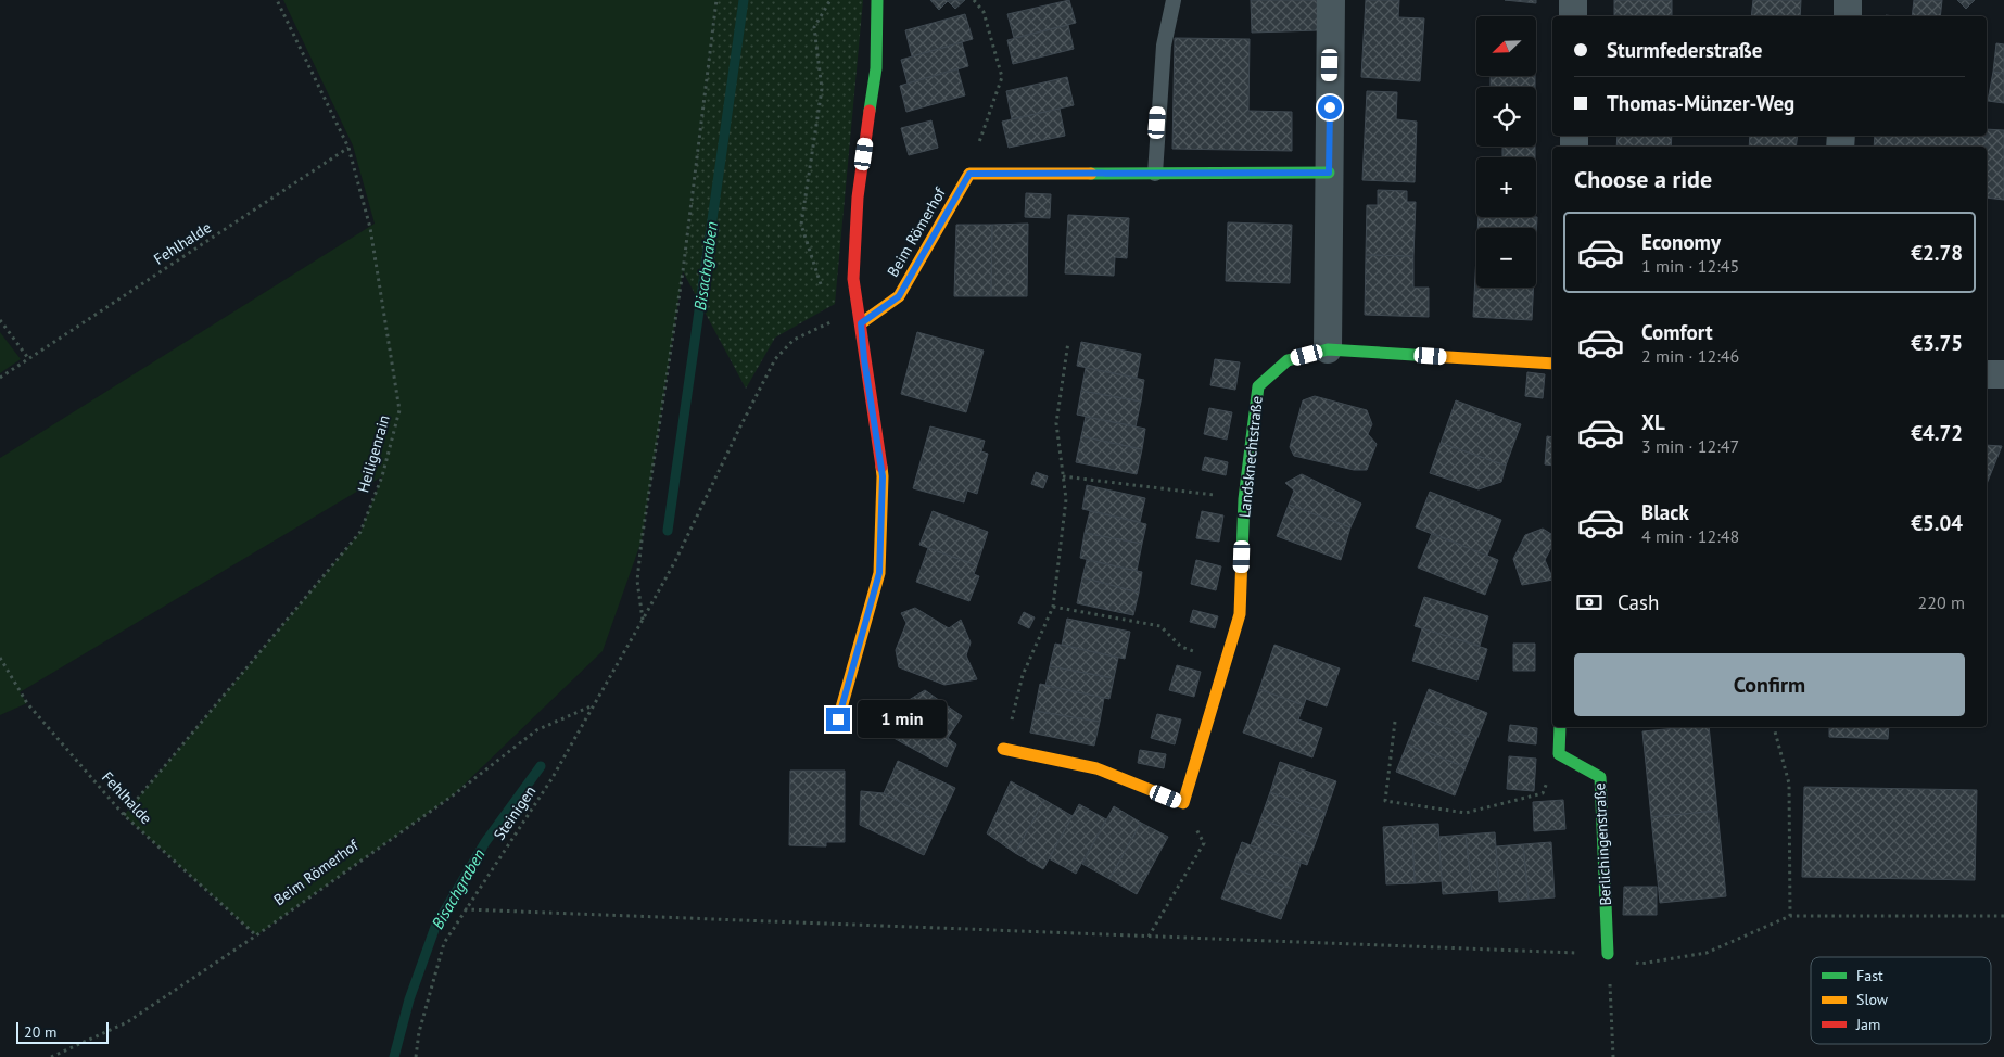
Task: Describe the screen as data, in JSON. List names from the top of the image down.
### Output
{
  "streets": {
    "street": ["Beim Römerhof", "Landsknechtstraße", "Berlichingenstraße"],
    "path": ["Fehlhalde", "Heiligenrain", "Steinigen"]
  },
  "crossings": [
    ["Beim Römerhof", "Fehlhalde"],
    ["Beim Römerhof", "Steinigen"],
    ["Fehlhalde", "Heiligenrain"]
  ],
  "water": ["Bisachgraben"],
  "legend": ["Fast", "Slow", "Jam"],
  "scale_bar": "20 m",
  "north": "bottom left",
  "page": {
    "map_buttons": ["+", "−"],
    "banner": ["Sturmfederstraße", "Thomas-Münzer-Weg"],
    "heading": "Choose a ride",
    "list": [
      {
        "name": "Economy",
        "note": "1 min · 12:45",
        "value": "€2.78"
      },
      {
        "name": "Comfort",
        "note": "2 min · 12:46",
        "value": "€3.75"
      },
      {
        "name": "XL",
        "note": "3 min · 12:47",
        "value": "€4.72"
      },
      {
        "name": "Black",
        "note": "4 min · 12:48",
        "value": "€5.04"
      }
    ],
    "pay": ["Cash", "220 m"],
    "buttons": "Confirm",
    "bubble": "1 min",
    "scale": "20 m"
  }
}
